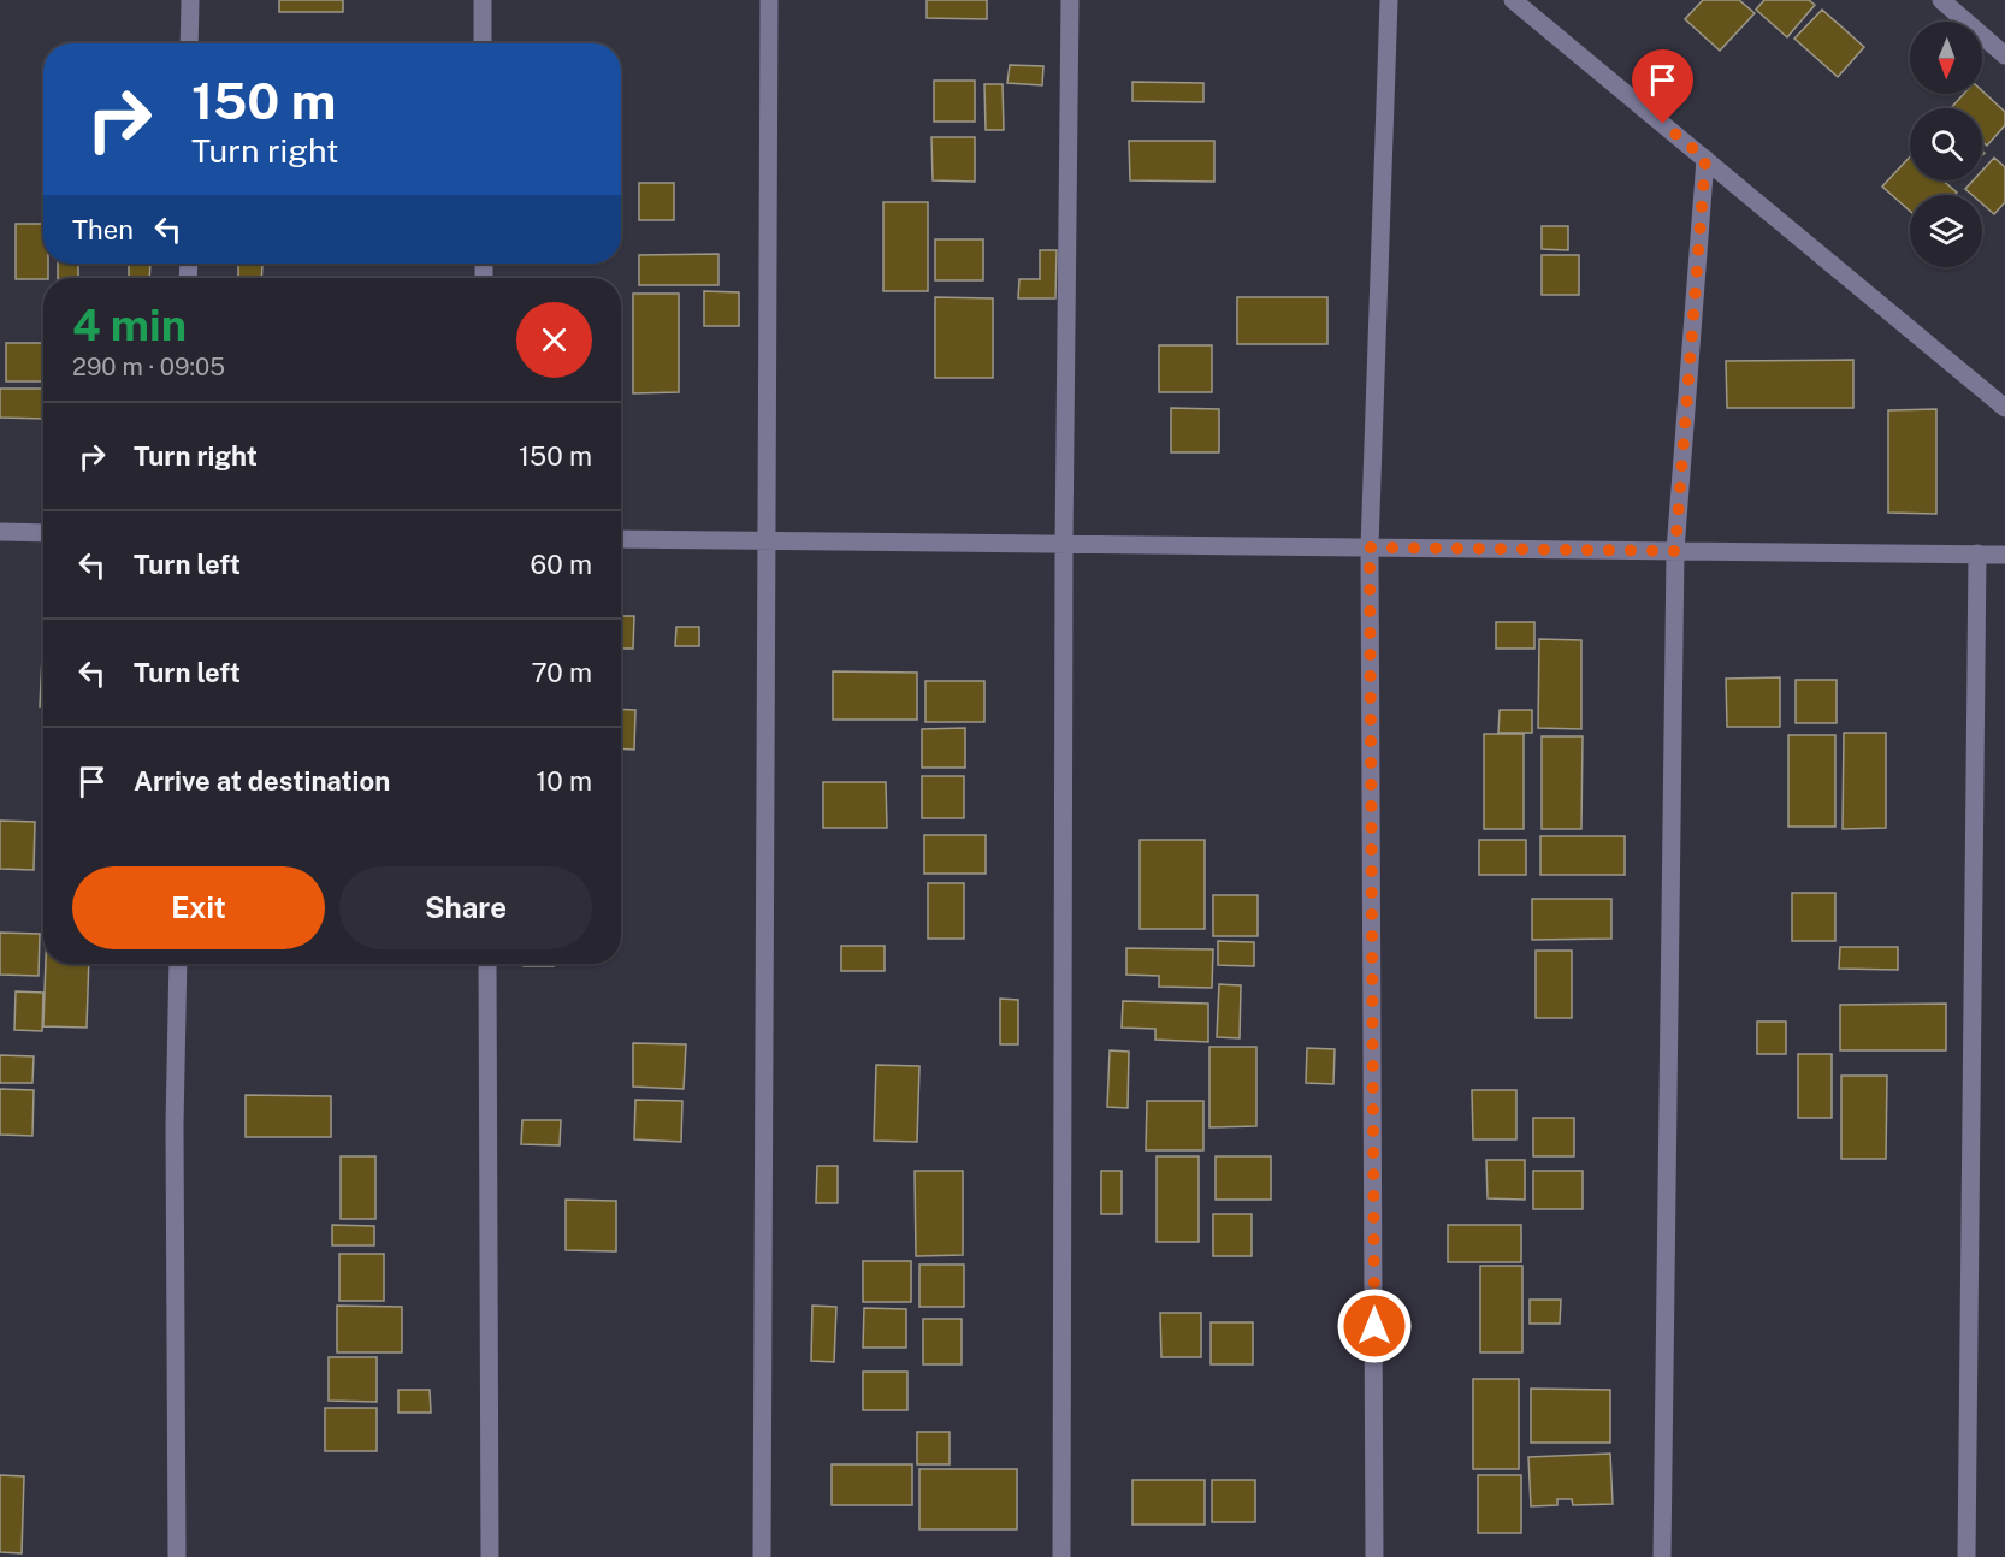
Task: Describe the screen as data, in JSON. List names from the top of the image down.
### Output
{
  "north": "bottom",
  "page": {
    "turn": ["150 m", "Turn right"],
    "then": "Then",
    "heading": ["4 min", "290 m · 09:05"],
    "list": [
      {
        "name": "Turn right",
        "value": "150 m"
      },
      {
        "name": "Turn left",
        "value": "60 m"
      },
      {
        "name": "Turn left",
        "value": "70 m"
      },
      {
        "name": "Arrive at destination",
        "value": "10 m"
      }
    ],
    "buttons": ["Exit", "Share"]
  }
}
